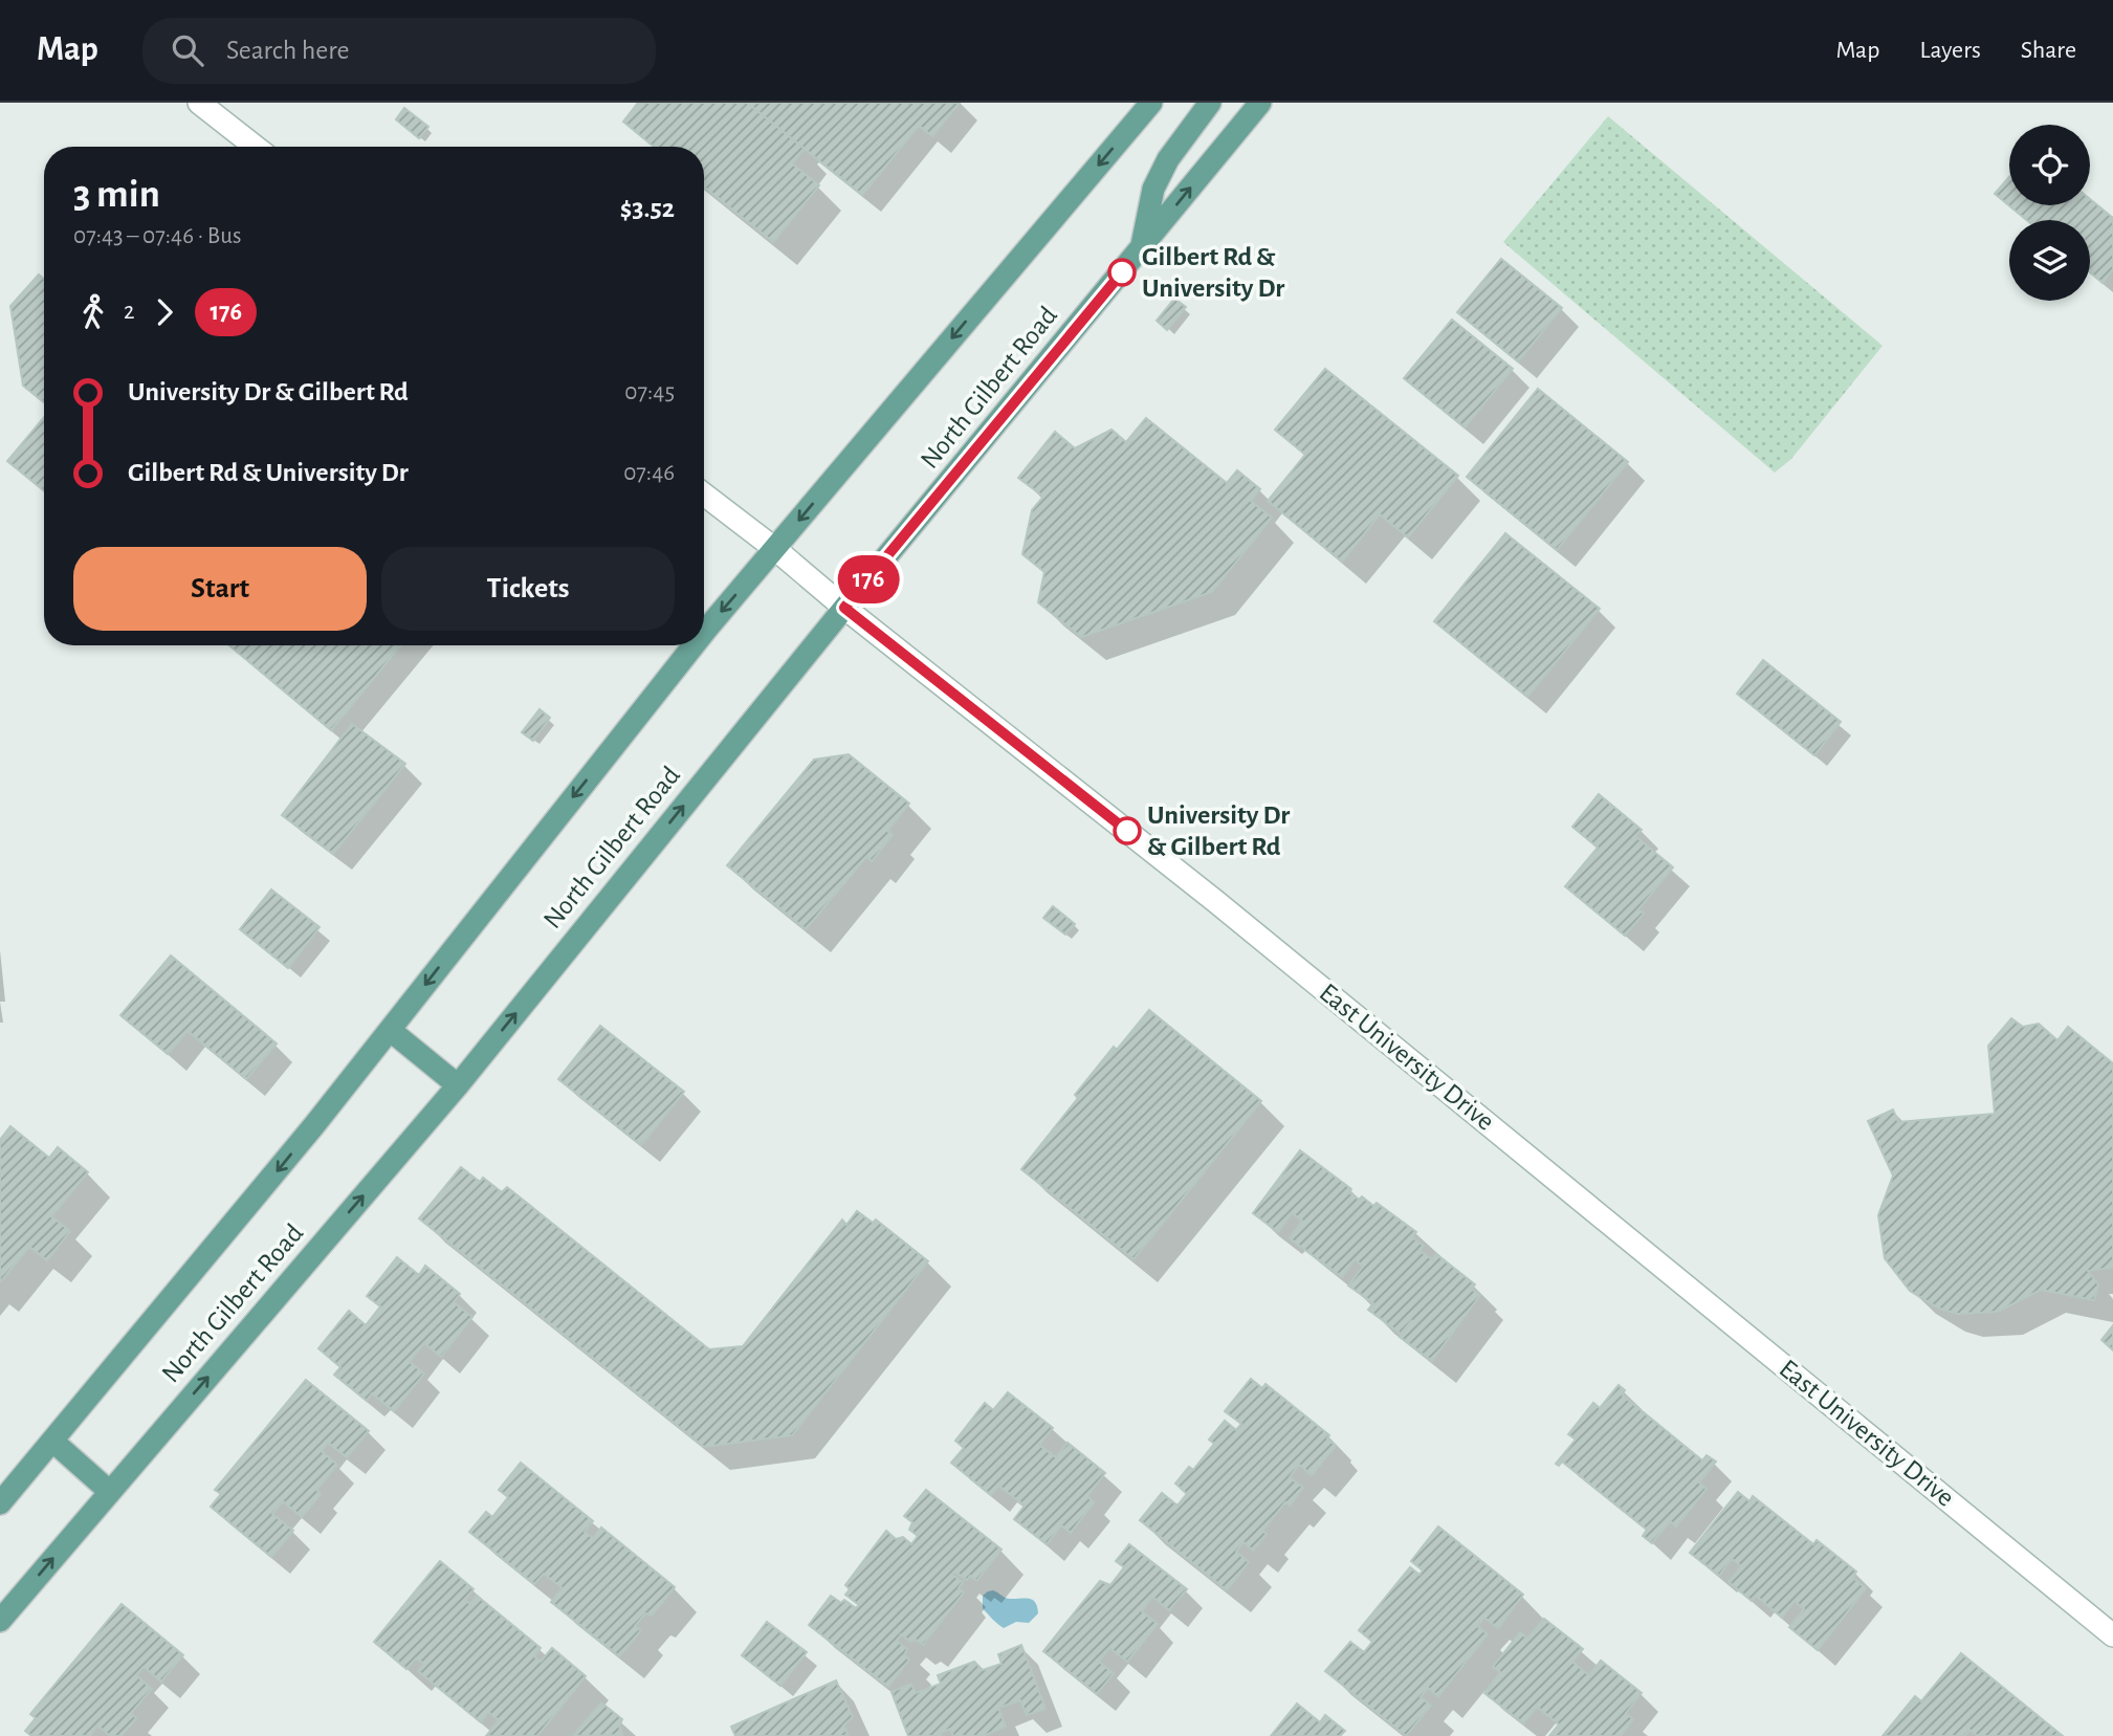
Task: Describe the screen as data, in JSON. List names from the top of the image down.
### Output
{
  "streets": {
    "main road": ["North Gilbert Road", "East University Drive"]
  },
  "crossings": [
    ["North Gilbert Road", "East University Drive"]
  ],
  "places": ["Gilbert Rd & University Dr", "University Dr & Gilbert Rd"],
  "lines": ["bus line 176"],
  "page": {
    "header": "Map",
    "search": "Search here",
    "nav": ["Map", "Layers", "Share"],
    "on_map": "176",
    "heading": ["3 min", "07:43 – 07:46 · Bus", "$3.52"],
    "legs": ["2", "176"],
    "list": [
      {
        "name": "University Dr & Gilbert Rd",
        "value": "07:45"
      },
      {
        "name": "Gilbert Rd & University Dr",
        "value": "07:46"
      }
    ],
    "buttons": ["Start", "Tickets"]
  }
}
